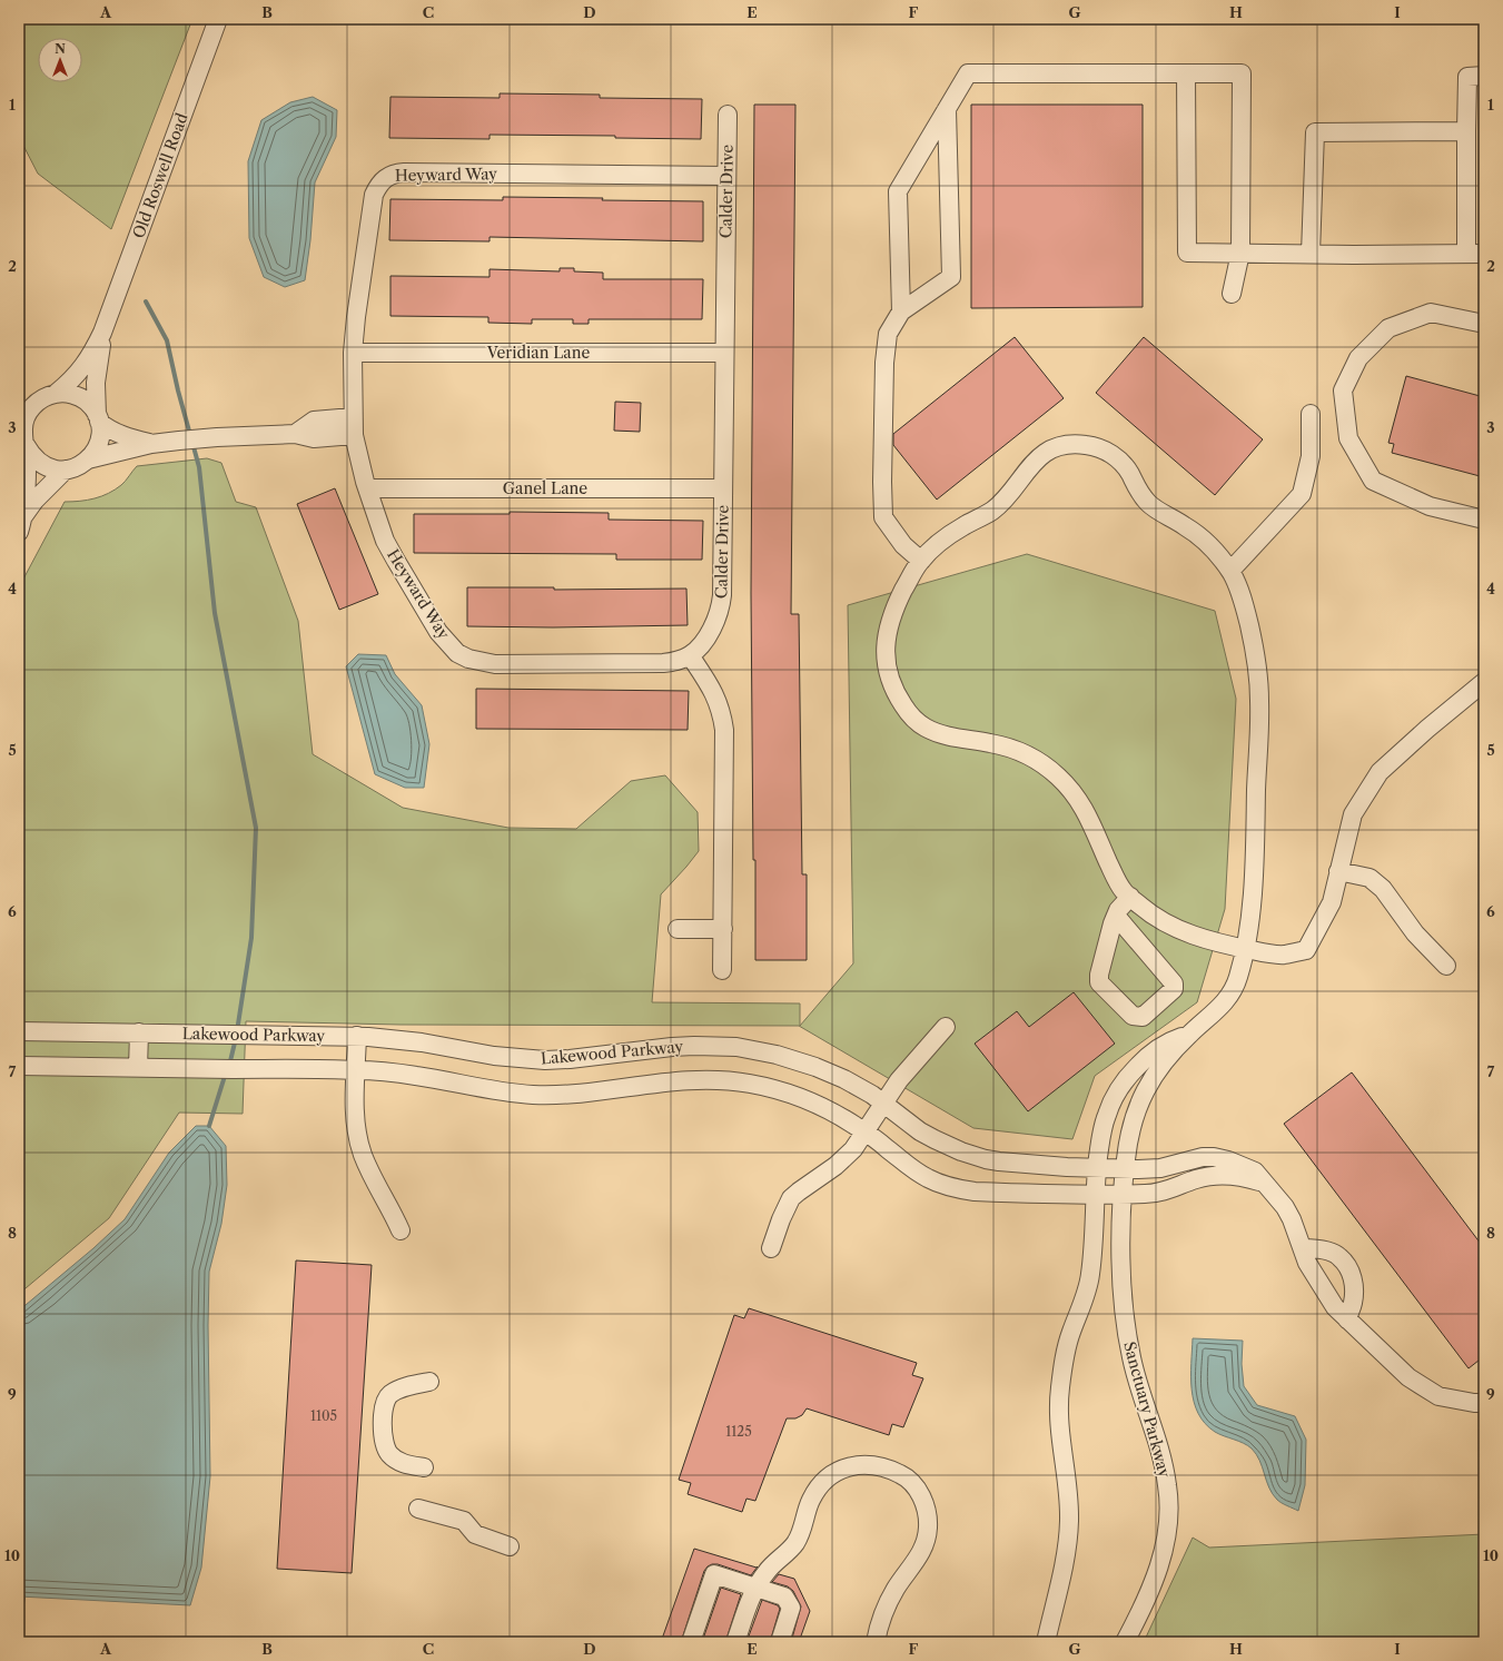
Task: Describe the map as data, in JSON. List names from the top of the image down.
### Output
{
  "streets": {
    "street": [
      "Heyward Way",
      "Old Roswell Road",
      "Calder Drive",
      "Veridian Lane",
      "Ganel Lane",
      "Lakewood Parkway",
      "Sanctuary Parkway"
    ]
  },
  "crossings": [
    ["Heyward Way", "Calder Drive"],
    ["Heyward Way", "Veridian Lane"],
    ["Heyward Way", "Ganel Lane"],
    ["Calder Drive", "Veridian Lane"],
    ["Calder Drive", "Ganel Lane"],
    ["Lakewood Parkway", "Sanctuary Parkway"]
  ],
  "house_numbers": ["1105", "1125"],
  "north": "top",
  "grid": {
    "columns": [
      "A",
      "B",
      "C",
      "D",
      "E",
      "F",
      "G",
      "H",
      "I"
    ],
    "rows": [
      "1",
      "2",
      "3",
      "4",
      "5",
      "6",
      "7",
      "8",
      "9",
      "10"
    ]
  }
}
